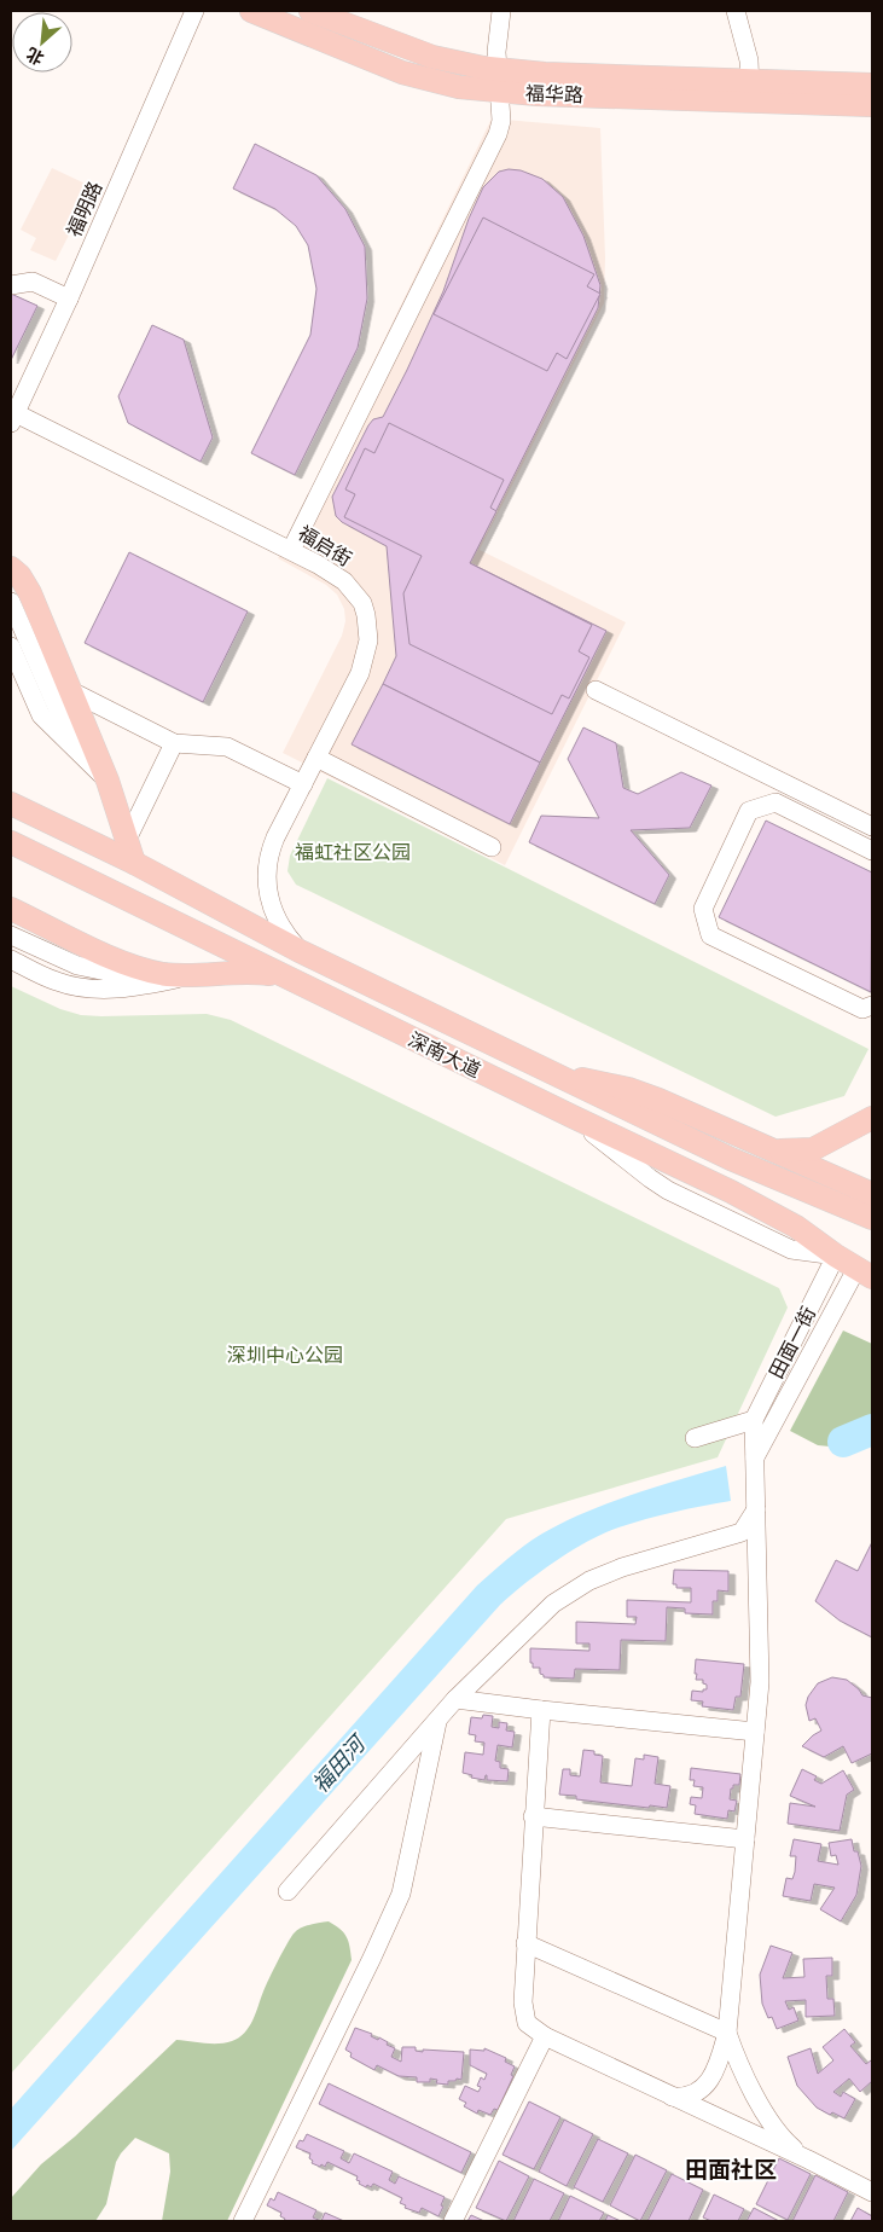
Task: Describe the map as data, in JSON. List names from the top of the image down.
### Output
{
  "streets": {
    "main road": ["福华路", "深南大道"],
    "street": ["福明路", "福启街", "田面一街"]
  },
  "crossings": [
    ["福明路", "福启街"],
    ["福启街", "深南大道"],
    ["深南大道", "田面一街"]
  ],
  "districts": ["田面社区"],
  "water": ["福田河"],
  "parks": ["福虹社区公园", "深圳中心公园"],
  "north": "bottom left"
}
